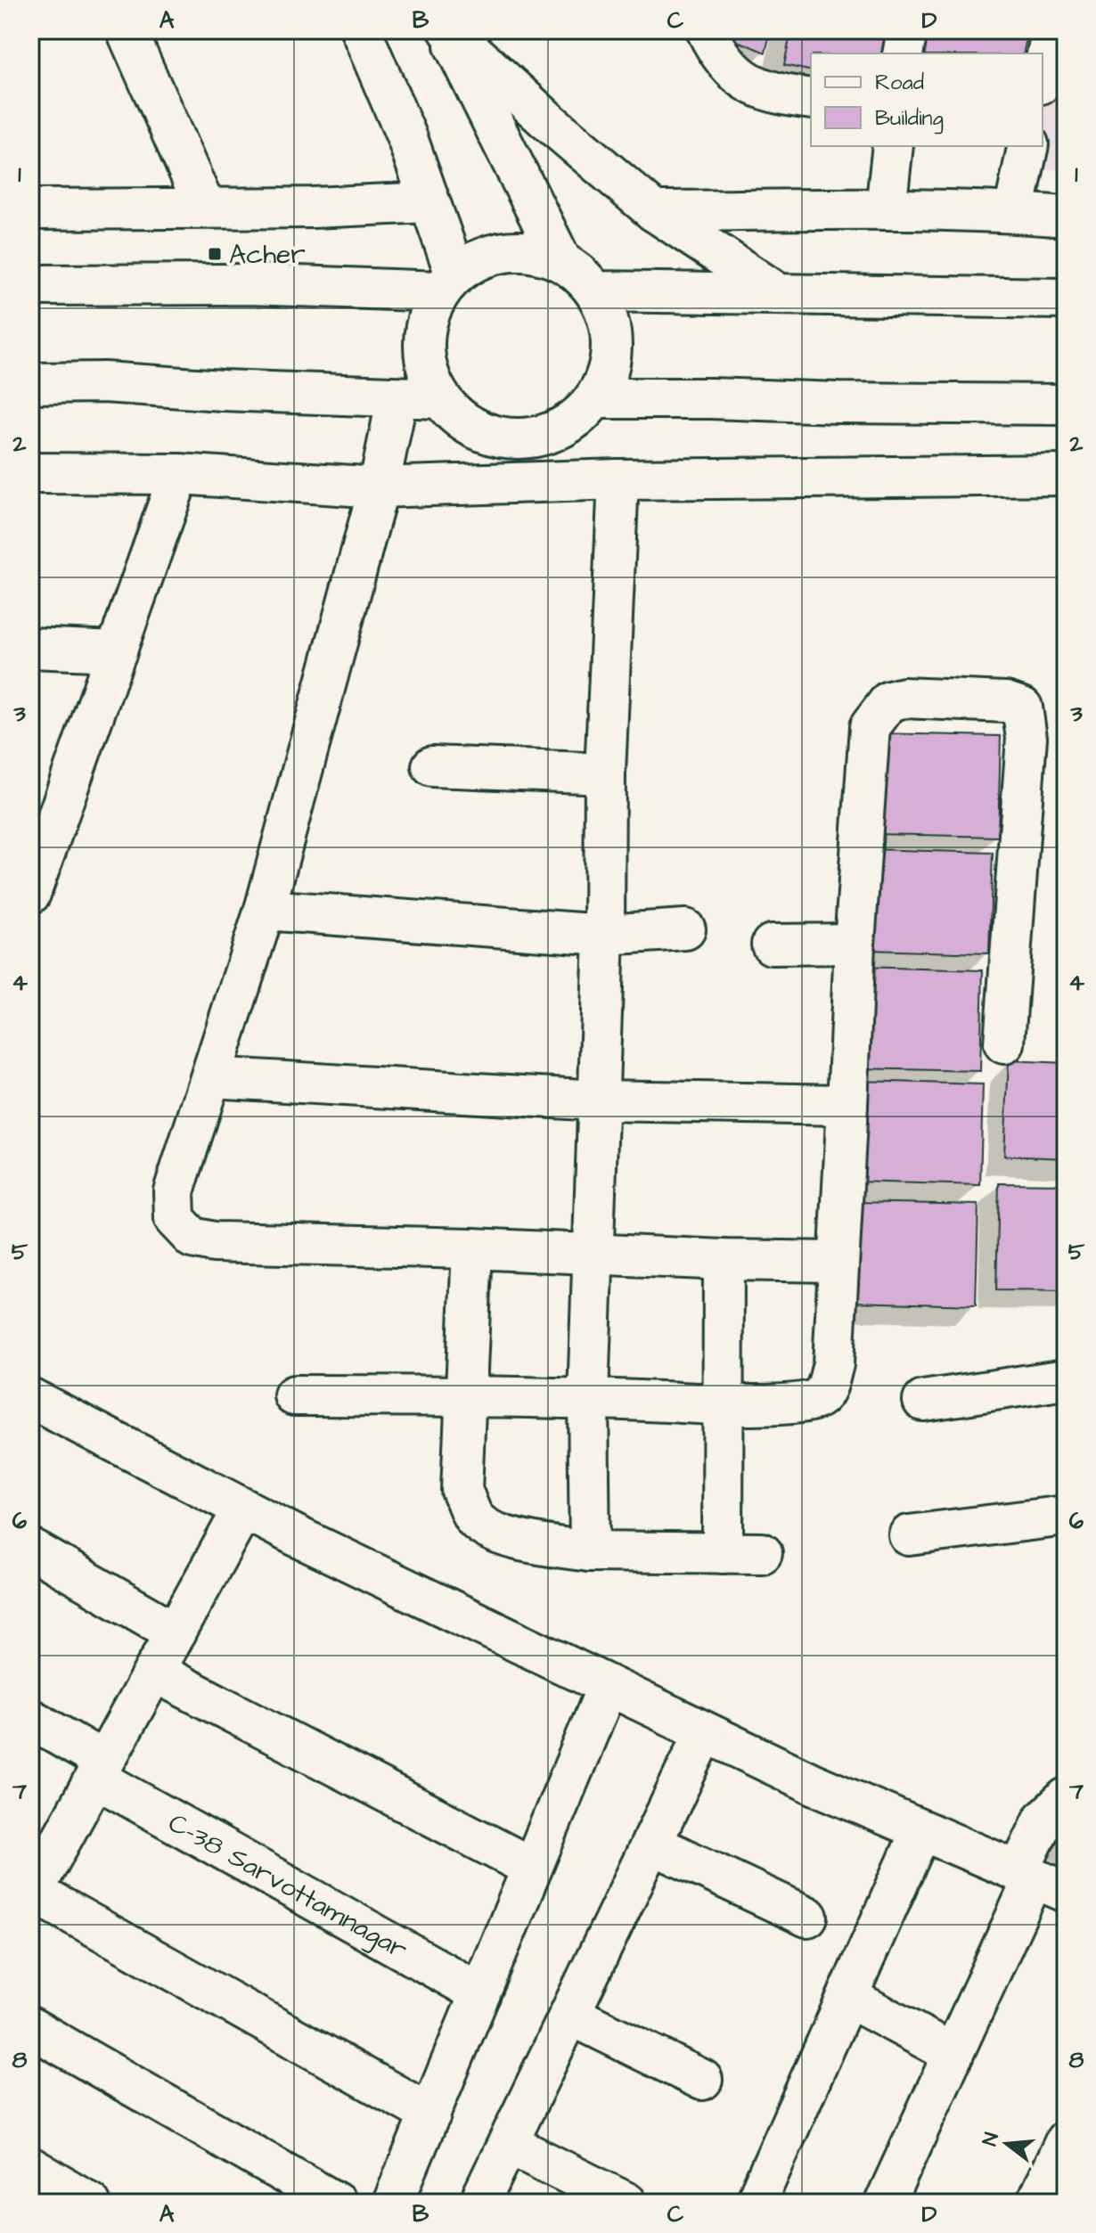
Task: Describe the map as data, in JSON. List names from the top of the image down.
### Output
{
  "streets": {
    "street": ["C-38 Sarvottamnagar"]
  },
  "places": {
    "transit": ["Acher"]
  },
  "legend": ["Road", "Building"],
  "north": "left",
  "grid": {
    "columns": [
      "A",
      "B",
      "C",
      "D"
    ],
    "rows": [
      "1",
      "2",
      "3",
      "4",
      "5",
      "6",
      "7",
      "8"
    ]
  }
}
